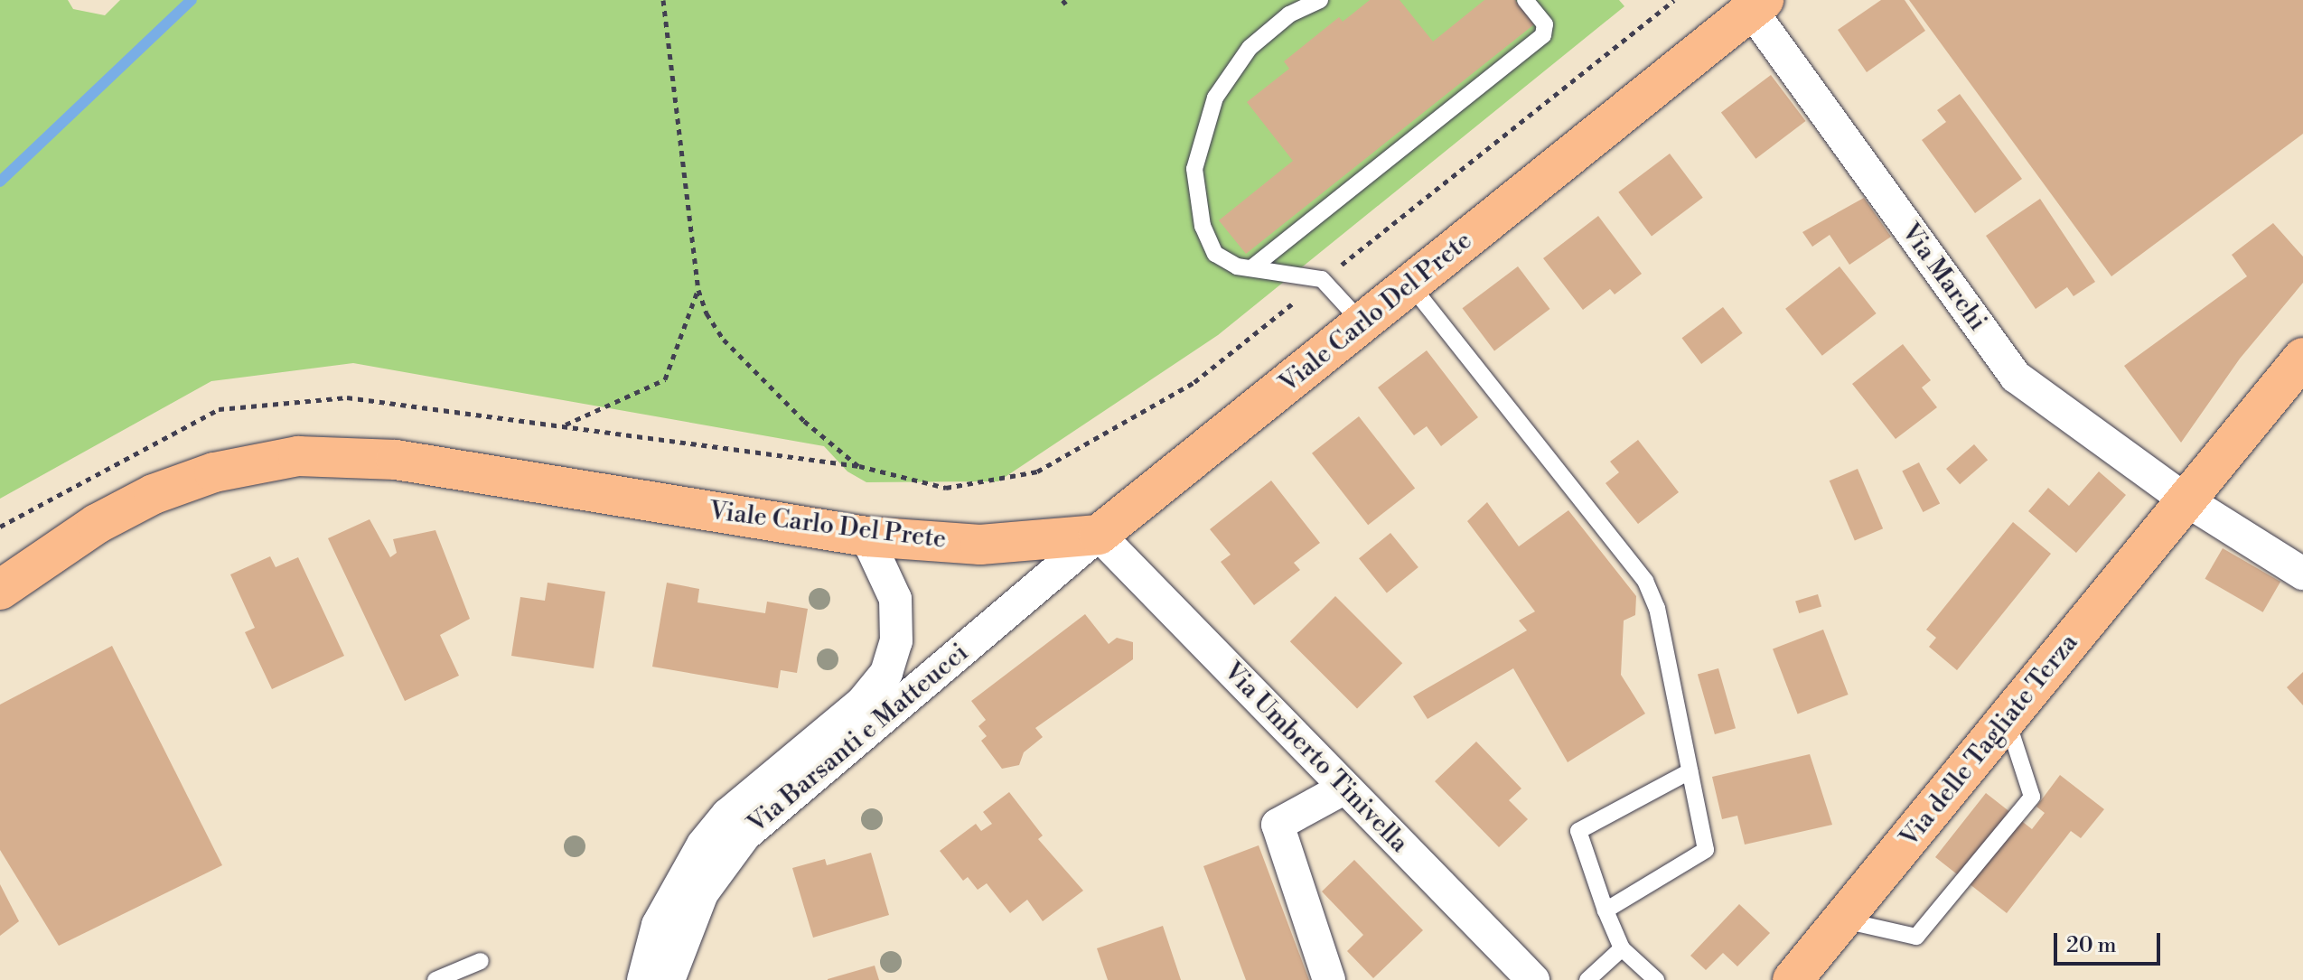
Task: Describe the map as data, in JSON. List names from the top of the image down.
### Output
{
  "streets": {
    "main road": ["Viale Carlo Del Prete", "Via delle Tagliate Terza"],
    "street": ["Via Marchi", "Via Barsanti e Matteucci", "Via Umberto Tinivella"]
  },
  "crossings": [
    ["Via Marchi", "Viale Carlo Del Prete"],
    ["Via Marchi", "Via delle Tagliate Terza"],
    ["Viale Carlo Del Prete", "Via Barsanti e Matteucci"],
    ["Viale Carlo Del Prete", "Via Umberto Tinivella"],
    ["Via Barsanti e Matteucci", "Via Umberto Tinivella"]
  ],
  "scale_bar": "20 m"
}
